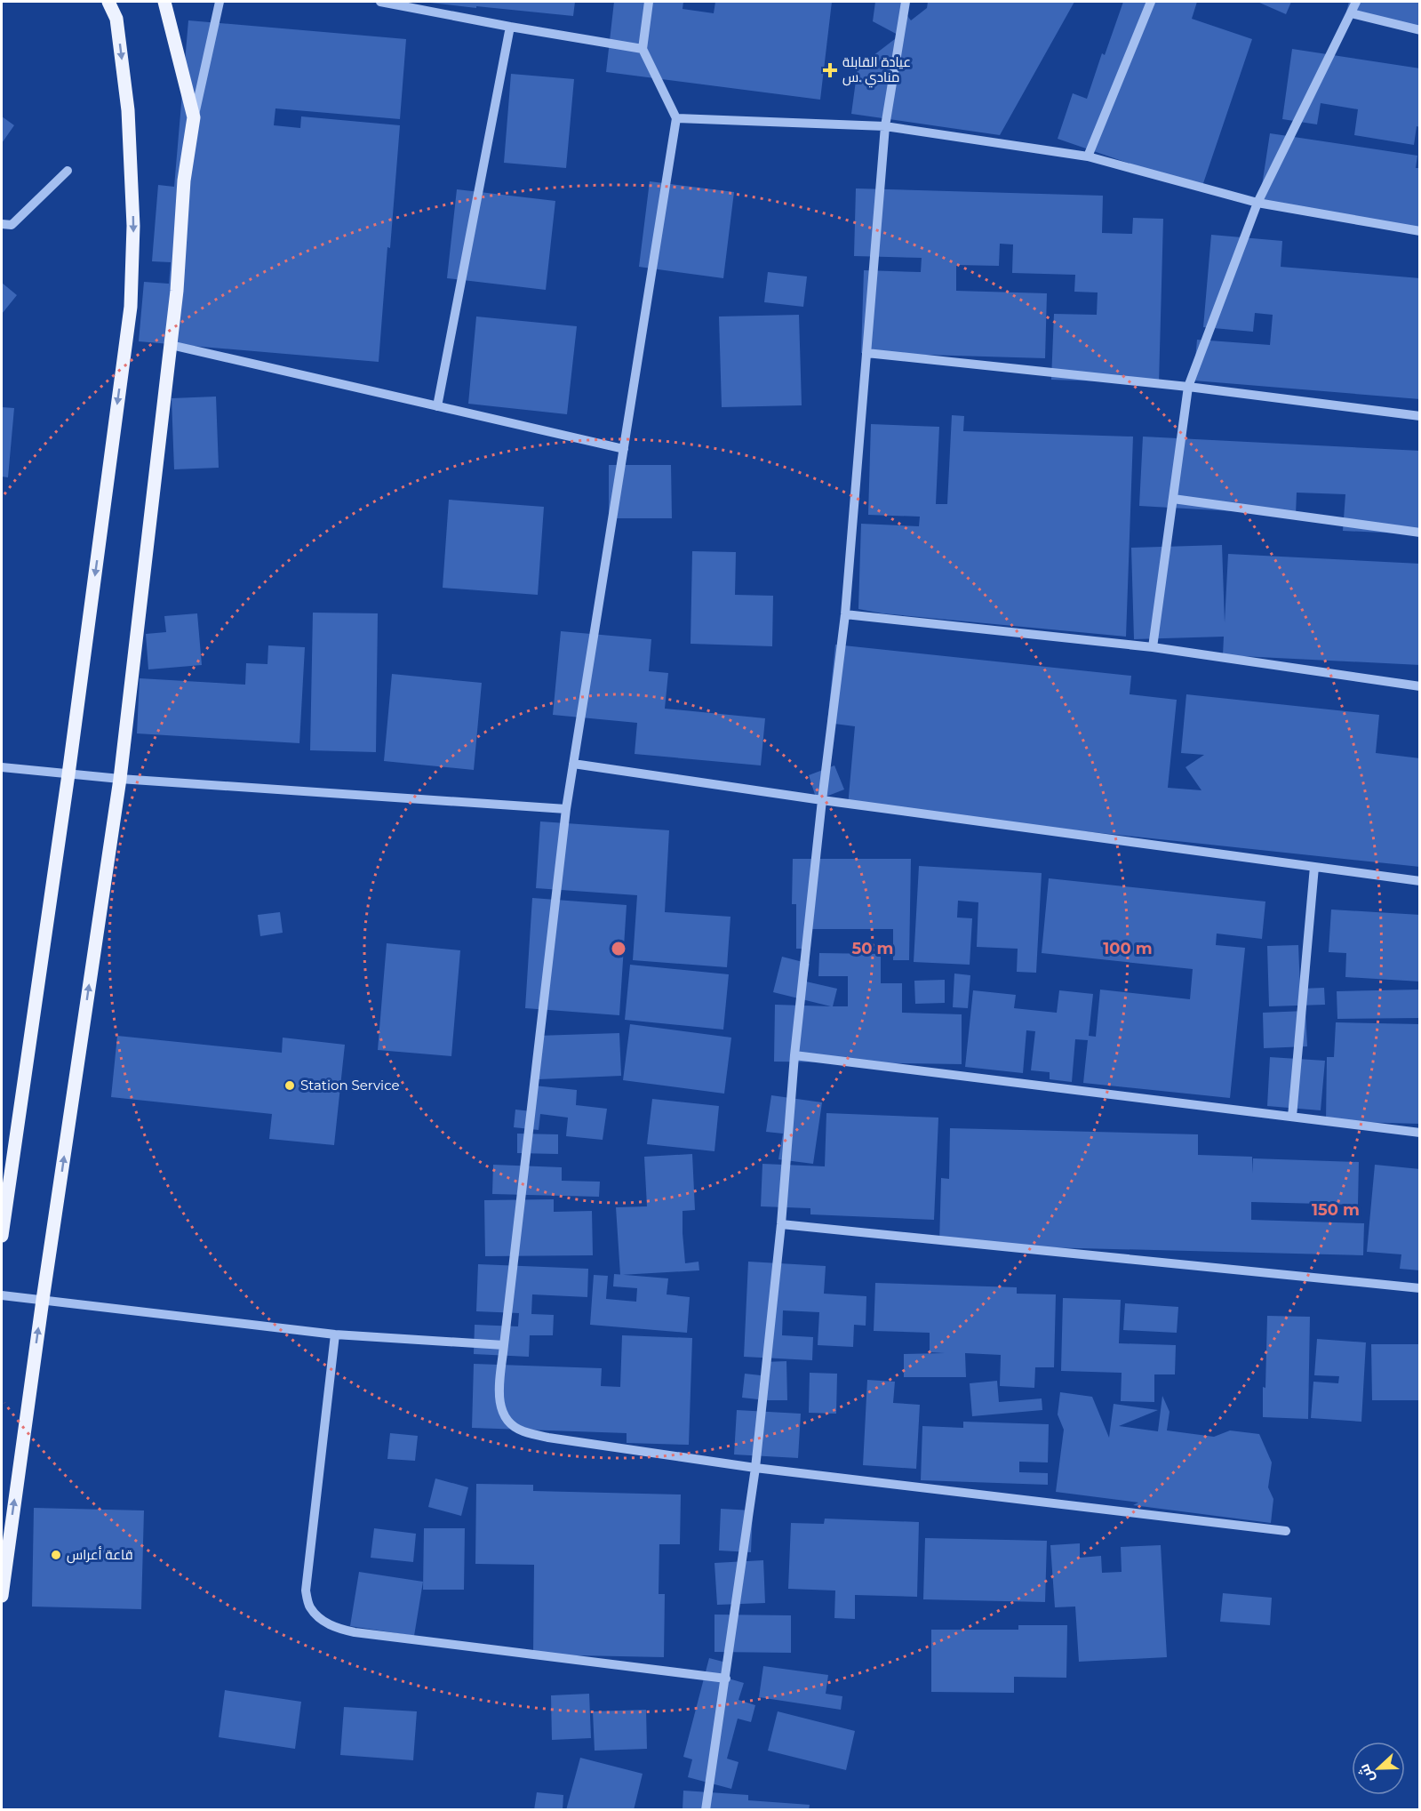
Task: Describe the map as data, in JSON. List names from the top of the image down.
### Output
{
  "places": {
    "health": ["عيادة القابلة منادي .س"],
    "other": ["Station Service", "قاعة أعراس"]
  },
  "north": "left",
  "rings": ["50 m", "100 m", "150 m"]
}
